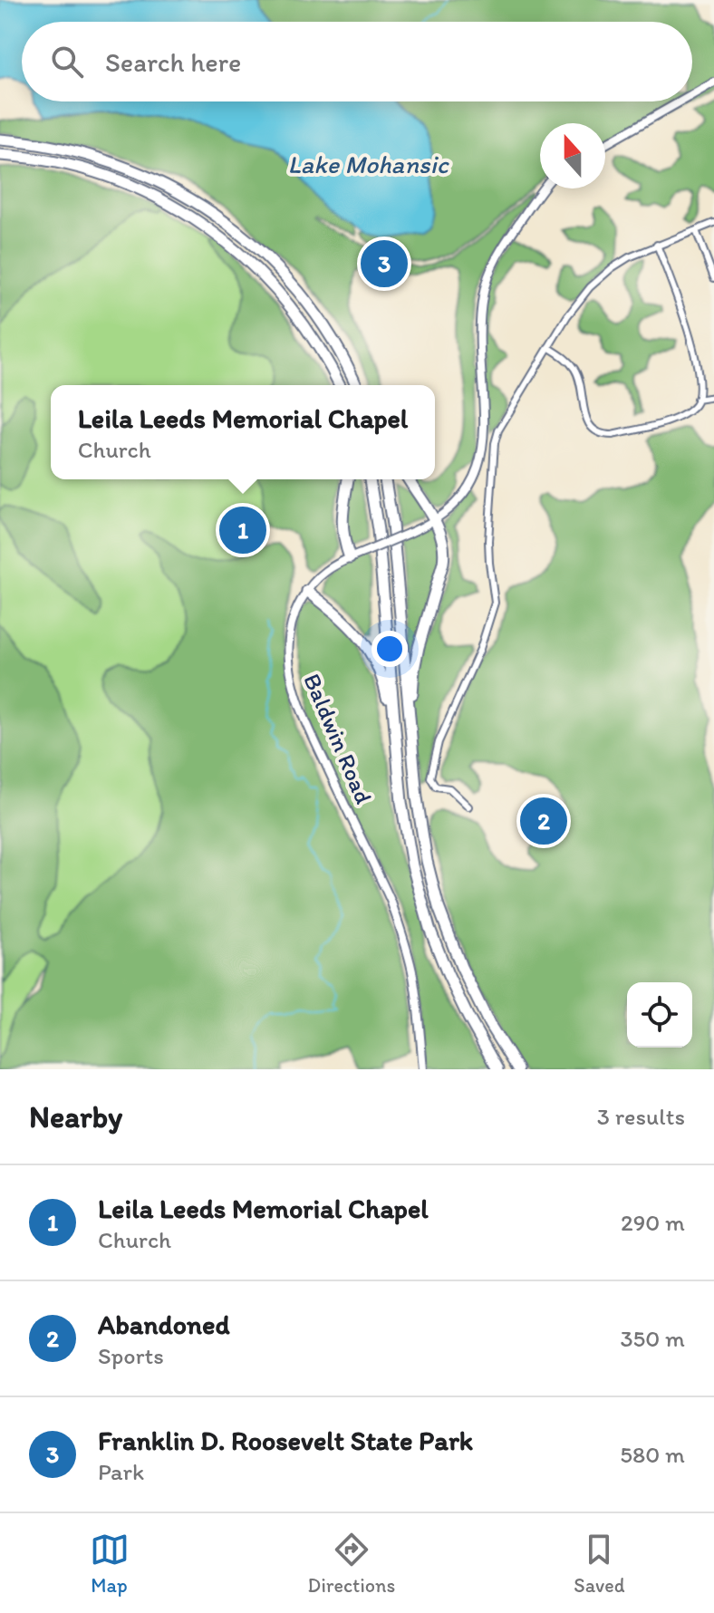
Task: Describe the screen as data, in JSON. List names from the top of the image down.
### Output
{
  "streets": {
    "street": ["Baldwin Road"]
  },
  "water": ["Lake Mohansic"],
  "north": "top",
  "page": {
    "search": "Search here",
    "pins": ["3", "1", "2"],
    "popup": ["Leila Leeds Memorial Chapel", "Church"],
    "heading": ["Nearby", "3 results"],
    "list": [
      {
        "mark": "1",
        "name": "Leila Leeds Memorial Chapel",
        "note": "Church",
        "value": "290 m"
      },
      {
        "mark": "2",
        "name": "Abandoned",
        "note": "Sports",
        "value": "350 m"
      },
      {
        "mark": "3",
        "name": "Franklin D. Roosevelt State Park",
        "note": "Park",
        "value": "580 m"
      }
    ],
    "nav": ["Map", "Directions", "Saved"]
  }
}
